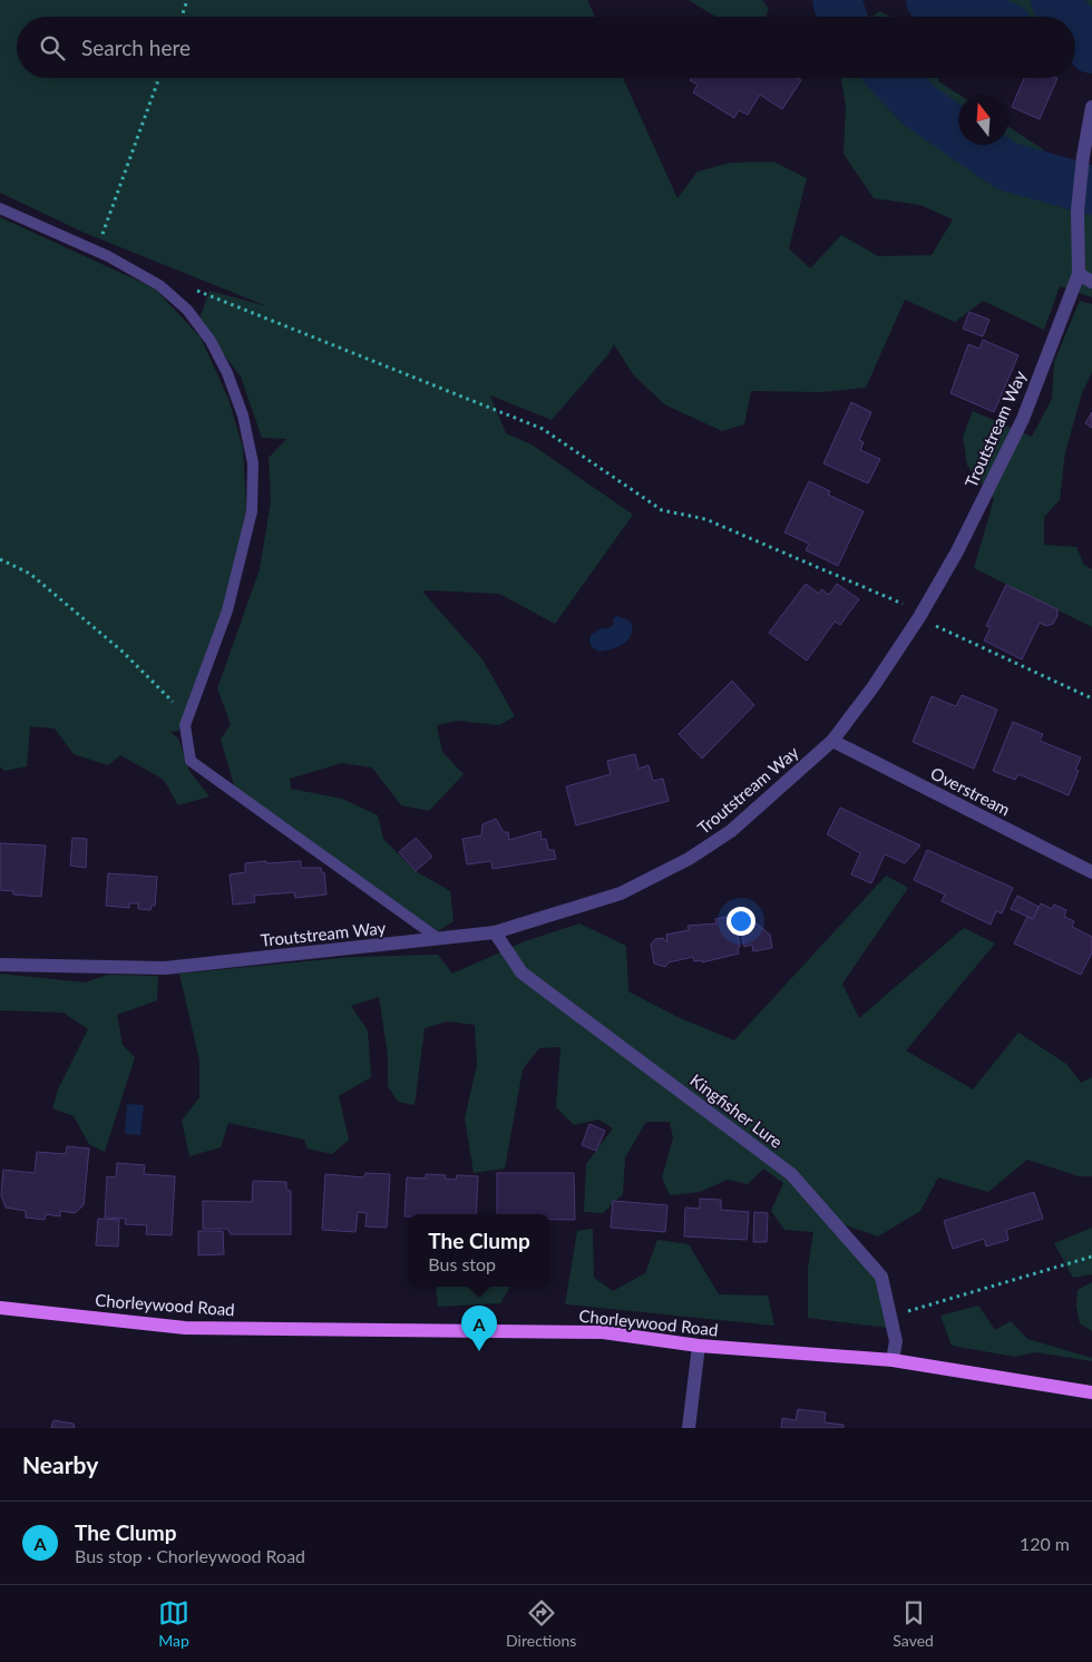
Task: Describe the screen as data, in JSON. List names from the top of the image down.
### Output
{
  "streets": {
    "main road": ["Chorleywood Road"],
    "street": ["Troutstream Way", "Overstream", "Kingfisher Lure"]
  },
  "crossings": [
    ["Troutstream Way", "Overstream"],
    ["Troutstream Way", "Kingfisher Lure"],
    ["Kingfisher Lure", "Chorleywood Road"]
  ],
  "north": "top",
  "page": {
    "search": "Search here",
    "popup": ["The Clump", "Bus stop"],
    "pins": "A",
    "heading": "Nearby",
    "list": [
      {
        "mark": "A",
        "name": "The Clump",
        "note": "Bus stop · Chorleywood Road",
        "value": "120 m"
      }
    ],
    "nav": ["Map", "Directions", "Saved"]
  }
}
